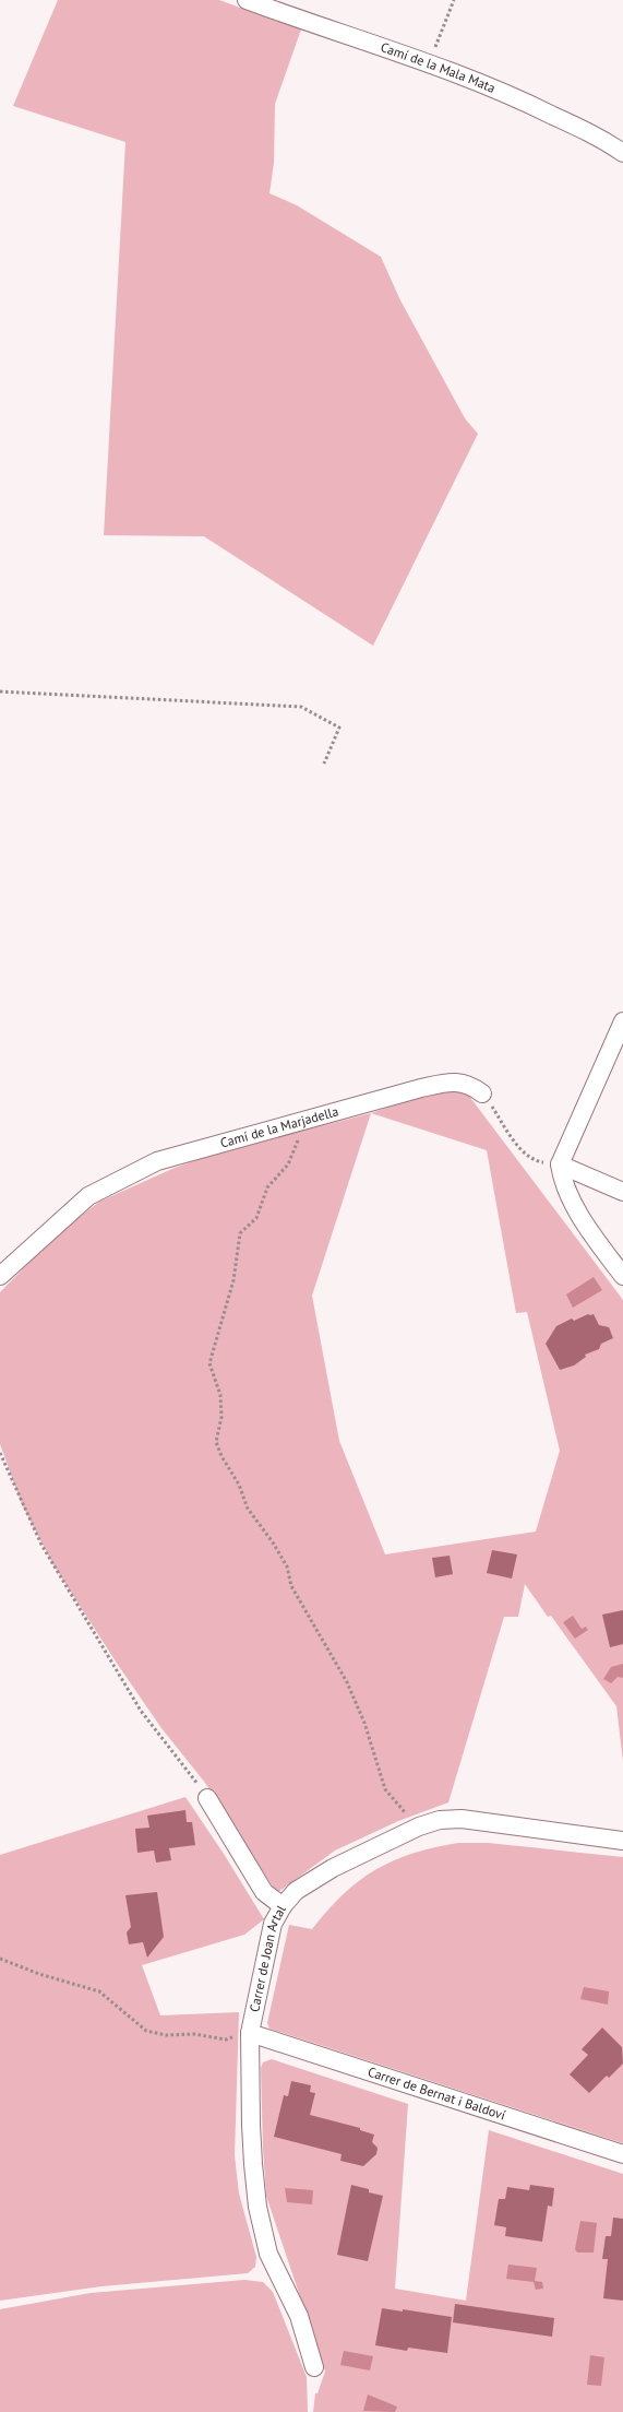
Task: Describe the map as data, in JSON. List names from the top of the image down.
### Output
{
  "streets": {
    "street": [
      "Camí de la Mala Mata",
      "Camí de la Marjadella",
      "Carrer de Joan Artal",
      "Carrer de Bernat i Baldoví"
    ]
  },
  "crossings": [
    ["Carrer de Joan Artal", "Carrer de Bernat i Baldoví"]
  ]
}
